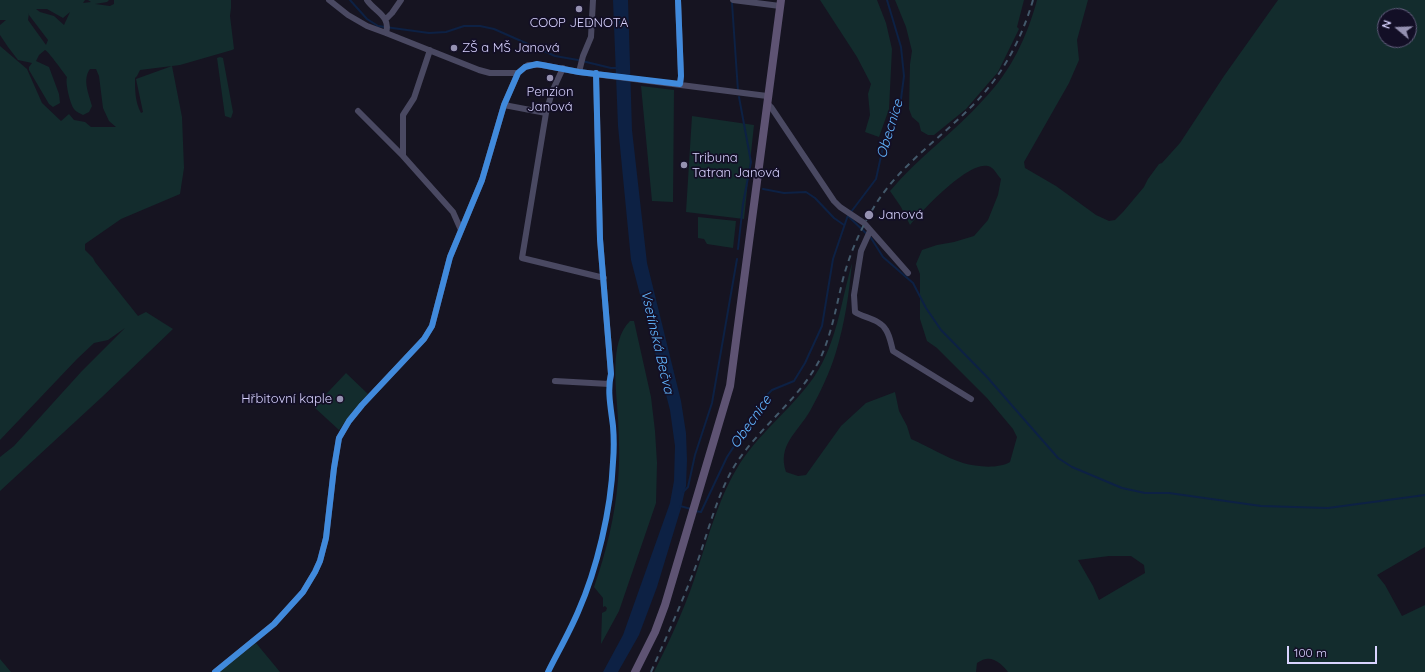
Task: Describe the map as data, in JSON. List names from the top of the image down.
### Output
{
  "water": ["Obecnice", "Vsetínská Bečva"],
  "places": [
    "COOP JEDNOTA",
    "ZŠ a MŠ Janová",
    "Penzion Janová",
    "Tribuna Tatran Janová",
    "Janová",
    "Hřbitovní kaple"
  ],
  "scale_bar": "100 m",
  "north": "left"
}
